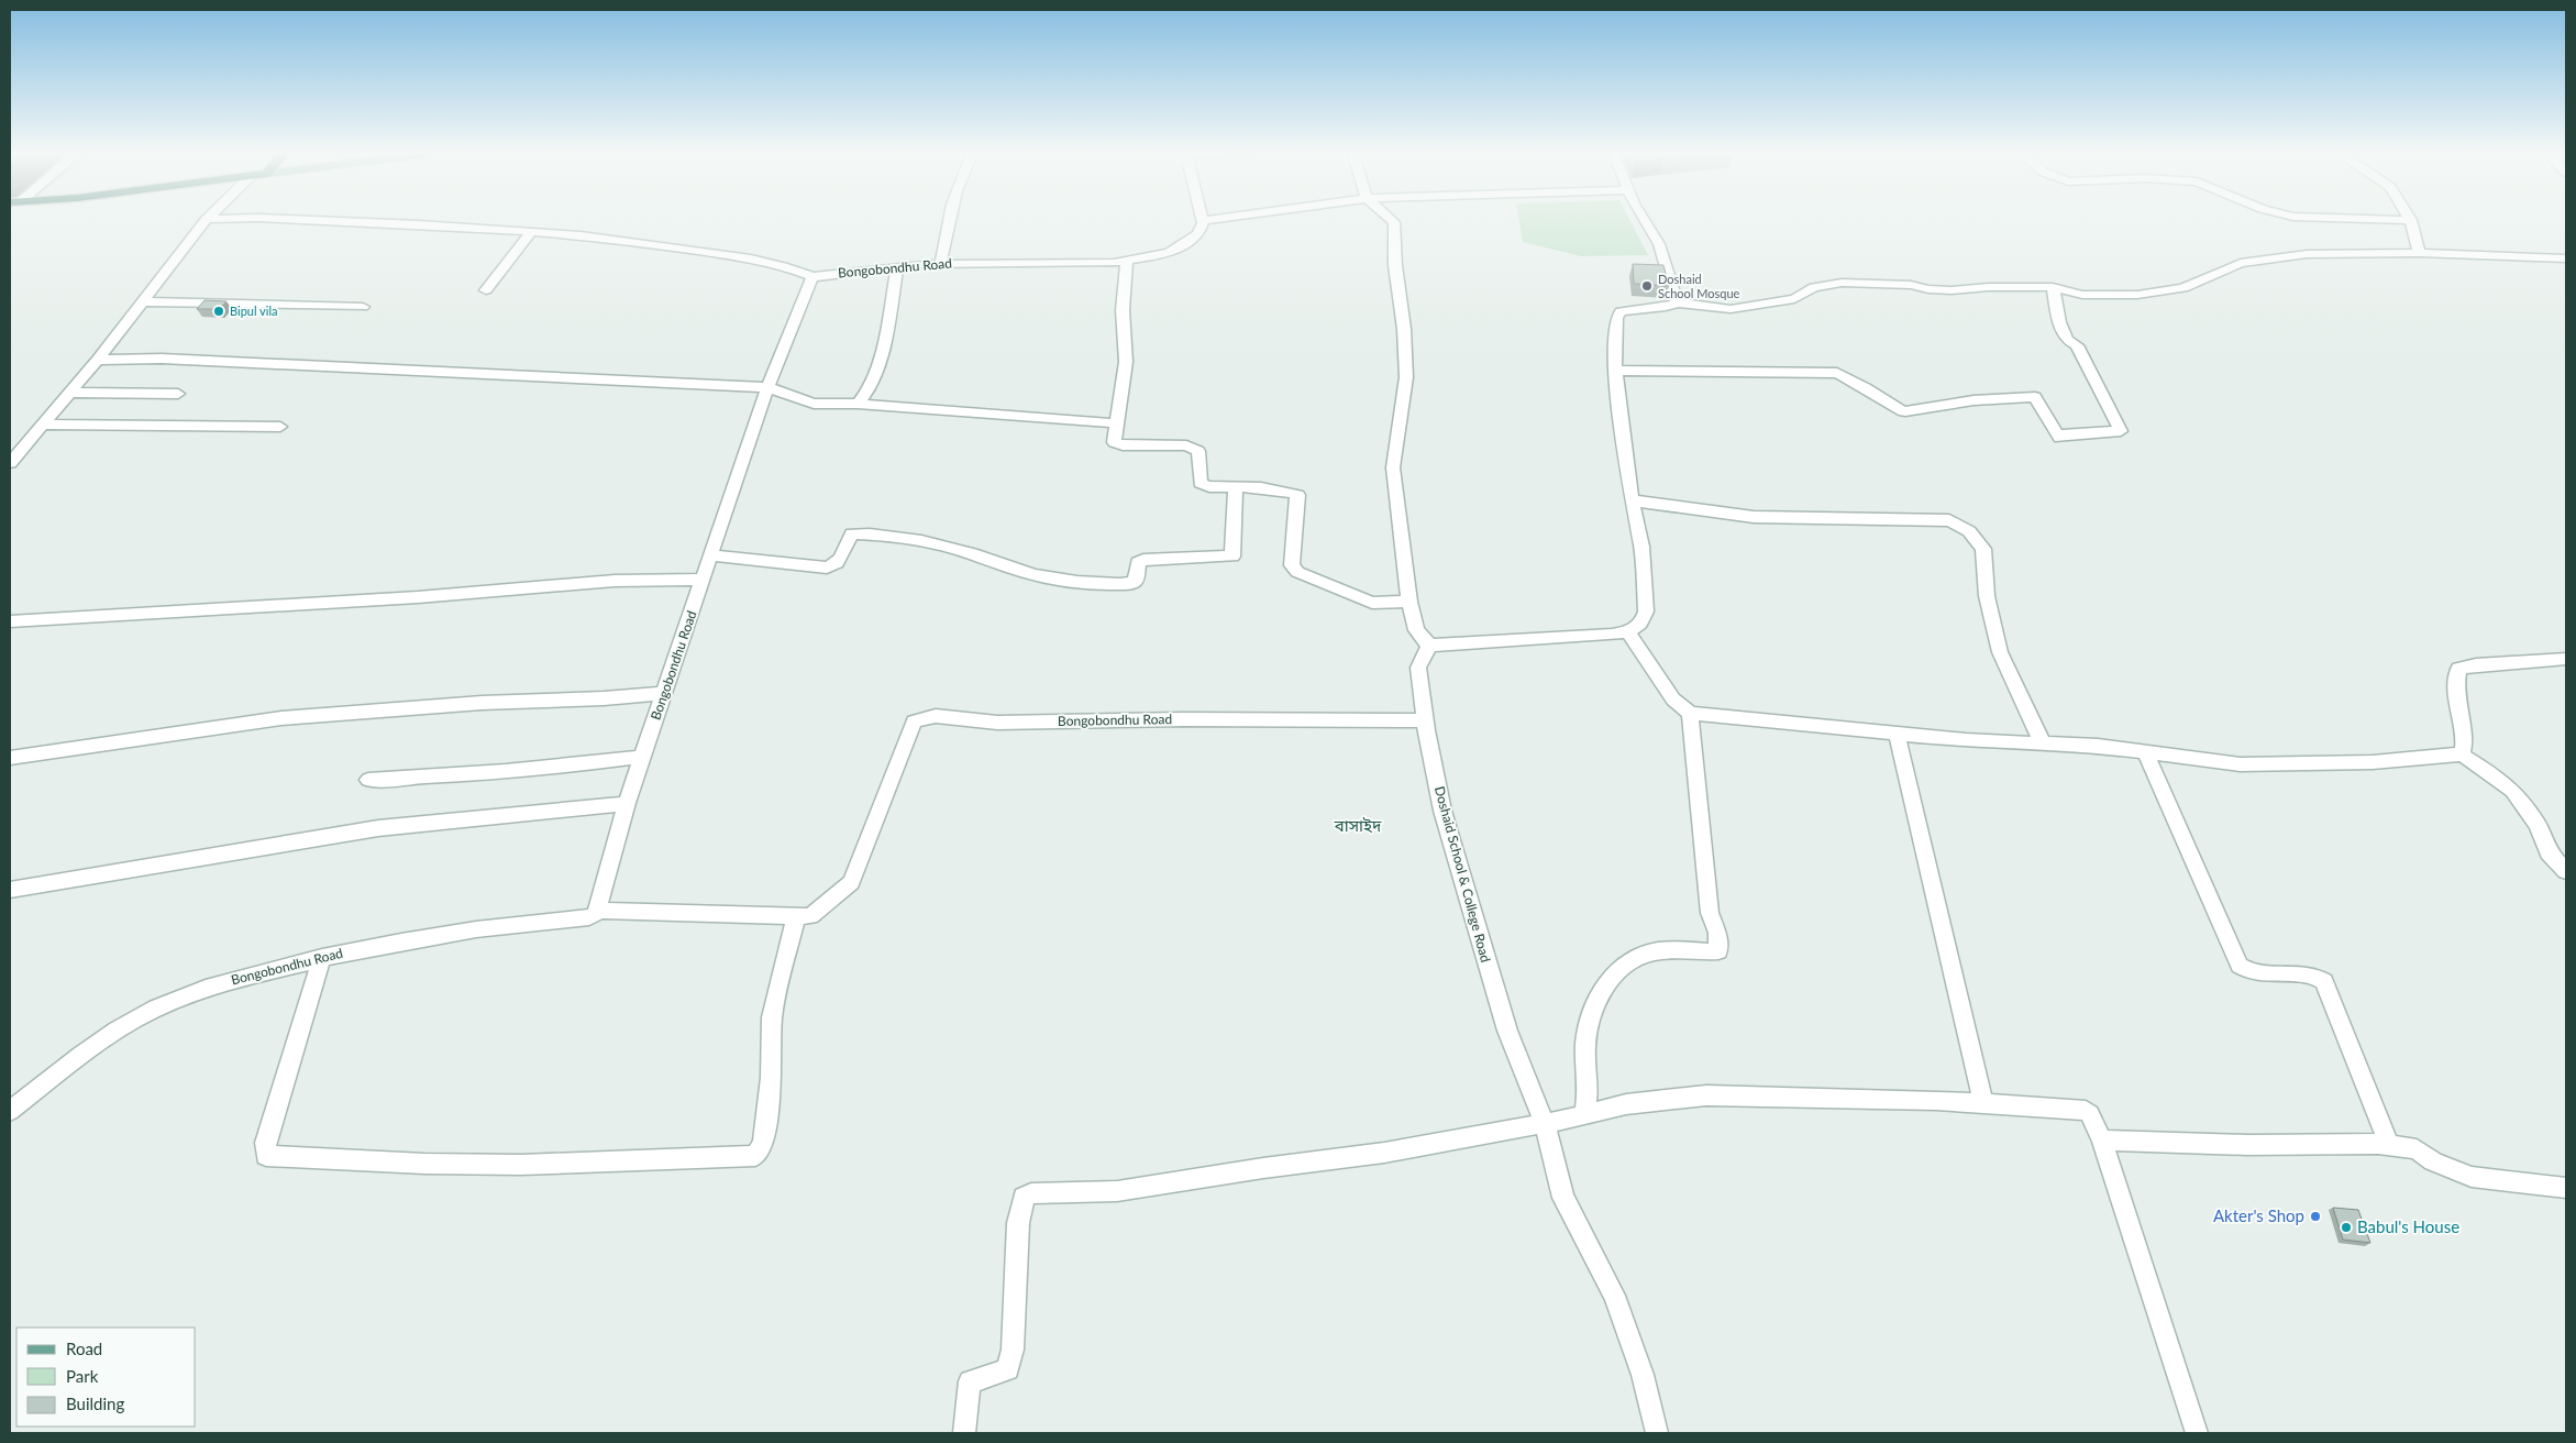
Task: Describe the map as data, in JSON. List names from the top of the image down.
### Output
{
  "streets": {
    "street": ["Bongobondhu Road", "Doshaid School & College Road"]
  },
  "crossings": [
    ["Bongobondhu Road", "Doshaid School & College Road"]
  ],
  "districts": ["বাসাইদ"],
  "places": [
    "Doshaid School Mosque",
    "Bipul vila",
    "Akter's Shop",
    "Babul's House"
  ],
  "legend": ["Road", "Park", "Building"]
}
